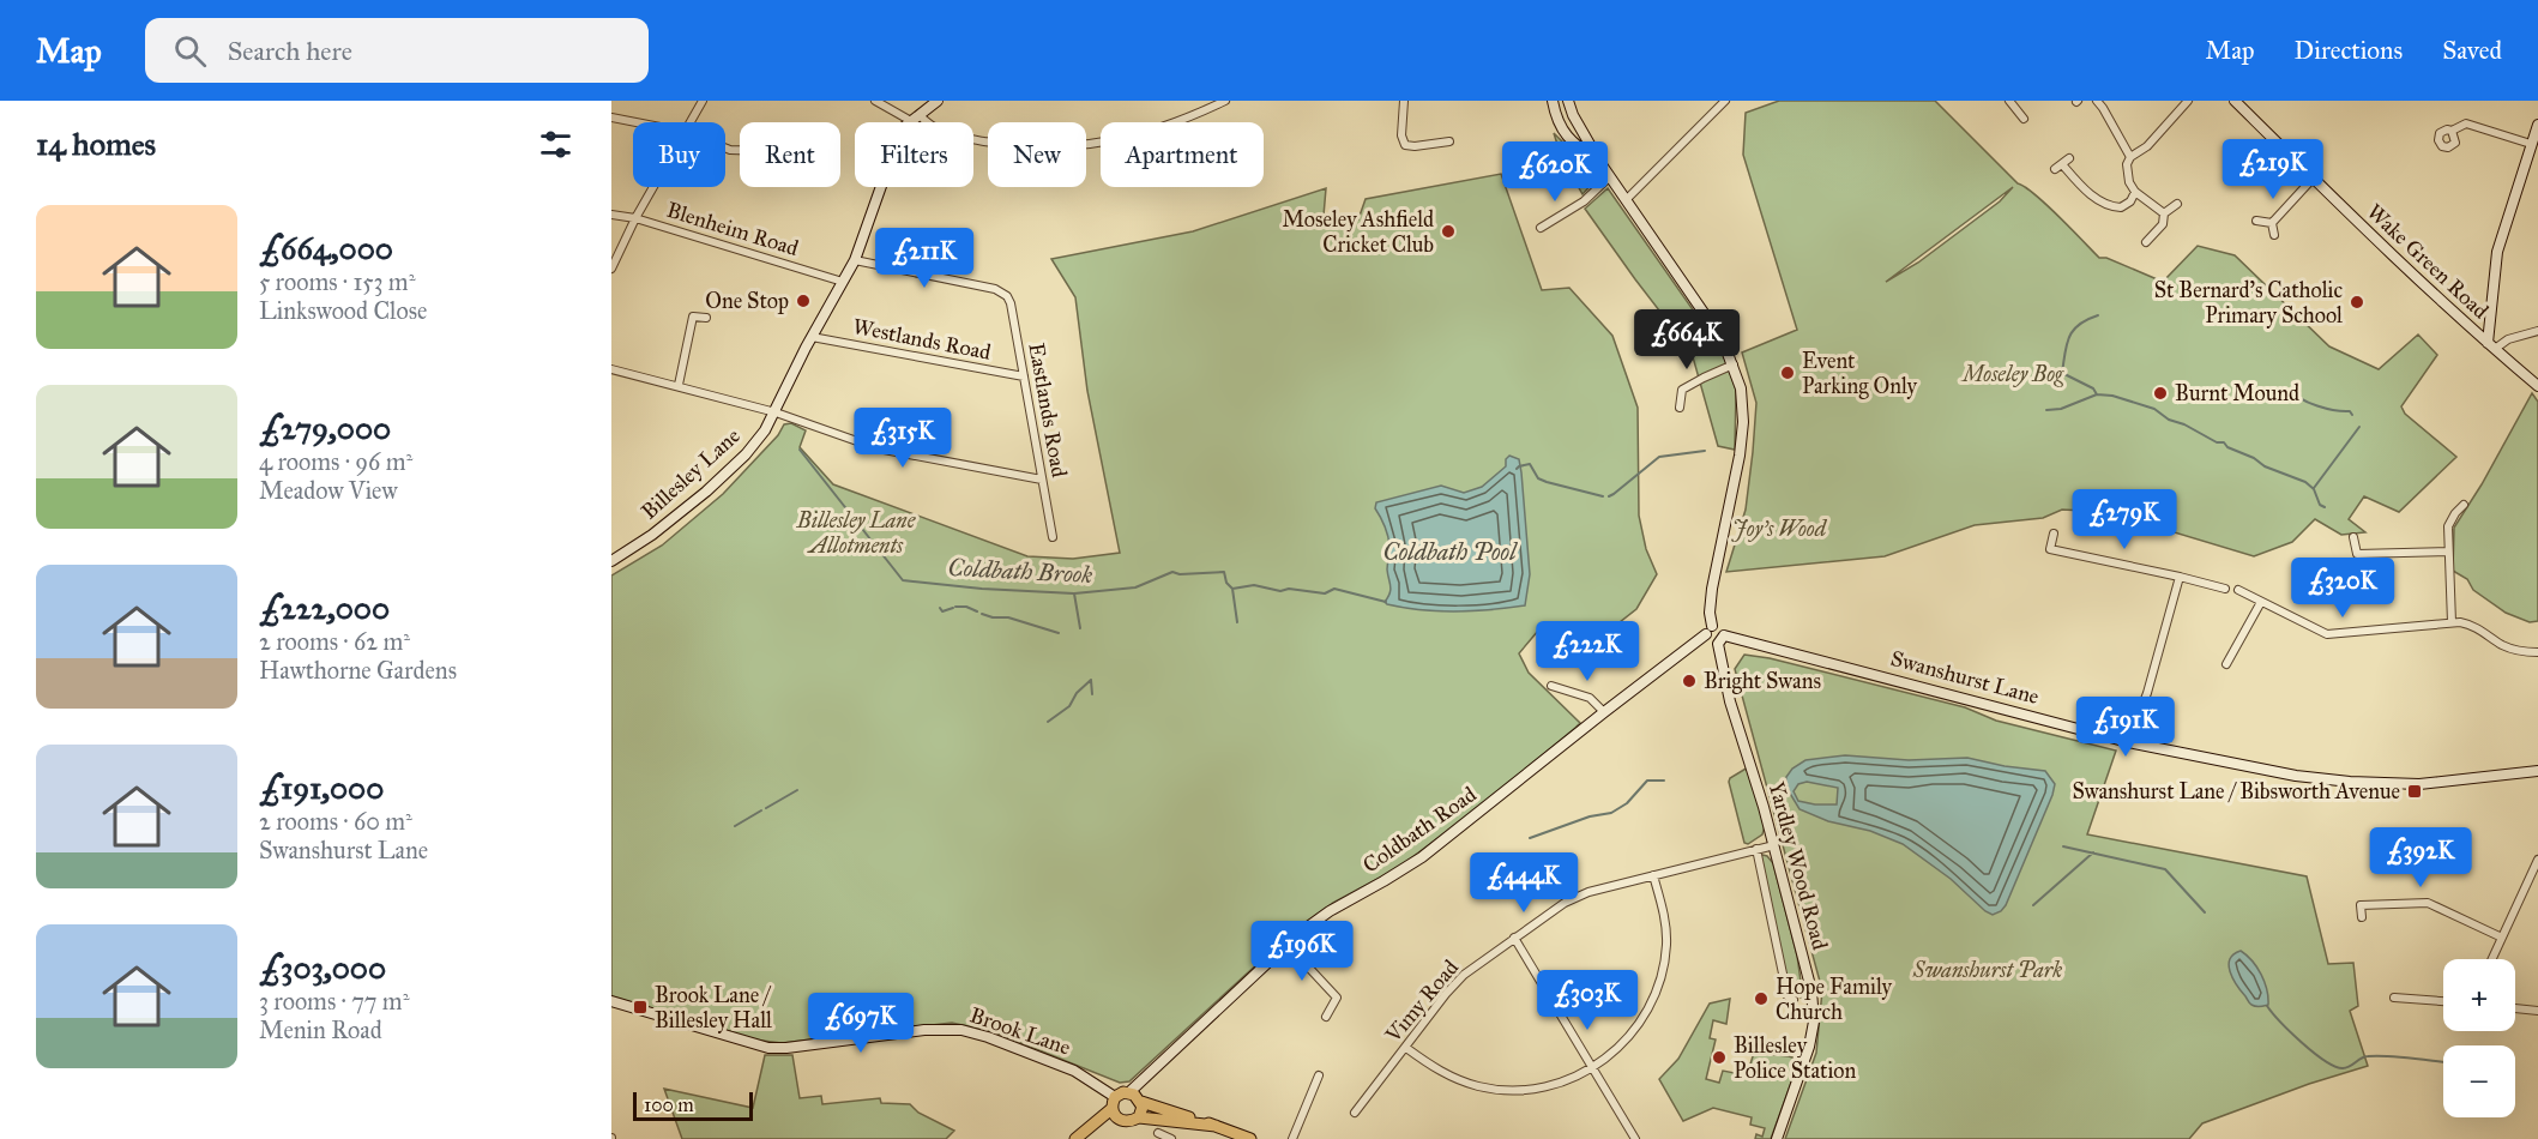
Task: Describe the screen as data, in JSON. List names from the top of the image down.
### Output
{
  "streets": {
    "street": [
      "Blenheim Road",
      "Wake Green Road",
      "Westlands Road",
      "Eastlands Road",
      "Billesley Lane",
      "Swanshurst Lane",
      "Coldbath Road",
      "Yardley Wood Road",
      "Vimy Road",
      "Brook Lane"
    ]
  },
  "crossings": [
    ["Blenheim Road", "Billesley Lane"],
    ["Westlands Road", "Eastlands Road"],
    ["Westlands Road", "Billesley Lane"],
    ["Eastlands Road", "Billesley Lane"],
    ["Swanshurst Lane", "Yardley Wood Road"],
    ["Coldbath Road", "Brook Lane"],
    ["Yardley Wood Road", "Vimy Road"]
  ],
  "water": ["Coldbath Pool", "Coldbath Brook"],
  "parks": [
    "Moseley Bog",
    "Billesley Lane Allotments",
    "Joy's Wood",
    "Swanshurst Park"
  ],
  "places": {
    "other": [
      "Moseley Ashfield Cricket Club",
      "One Stop",
      "St Bernard's Catholic Primary School",
      "Event Parking Only",
      "Burnt Mound",
      "Bright Swans",
      "Hope Family Church",
      "Billesley Police Station"
    ],
    "transit": ["Swanshurst Lane / Bibsworth Avenue", "Brook Lane / Billesley Hall"]
  },
  "scale_bar": "100 m",
  "page": {
    "header": "Map",
    "search": "Search here",
    "nav": ["Map", "Directions", "Saved"],
    "heading": "14 homes",
    "chip": [
      "Buy",
      "Rent",
      "Filters",
      "New",
      "Apartment"
    ],
    "price": [
      "£219K",
      "£620K",
      "£211K",
      "£664K",
      "£315K",
      "£279K",
      "£320K",
      "£222K",
      "£191K",
      "£392K",
      "£444K",
      "£196K",
      "£303K",
      "£697K"
    ],
    "list": [
      {
        "name": "£664,000",
        "note": "5 rooms · 153 m² · Linkswood Close"
      },
      {
        "name": "£279,000",
        "note": "4 rooms · 96 m² · Meadow View"
      },
      {
        "name": "£222,000",
        "note": "2 rooms · 62 m² · Hawthorne Gardens"
      },
      {
        "name": "£191,000",
        "note": "2 rooms · 60 m² · Swanshurst Lane"
      },
      {
        "name": "£303,000",
        "note": "3 rooms · 77 m² · Menin Road"
      }
    ],
    "map_buttons": ["+", "−"],
    "scale": "100 m"
  }
}
